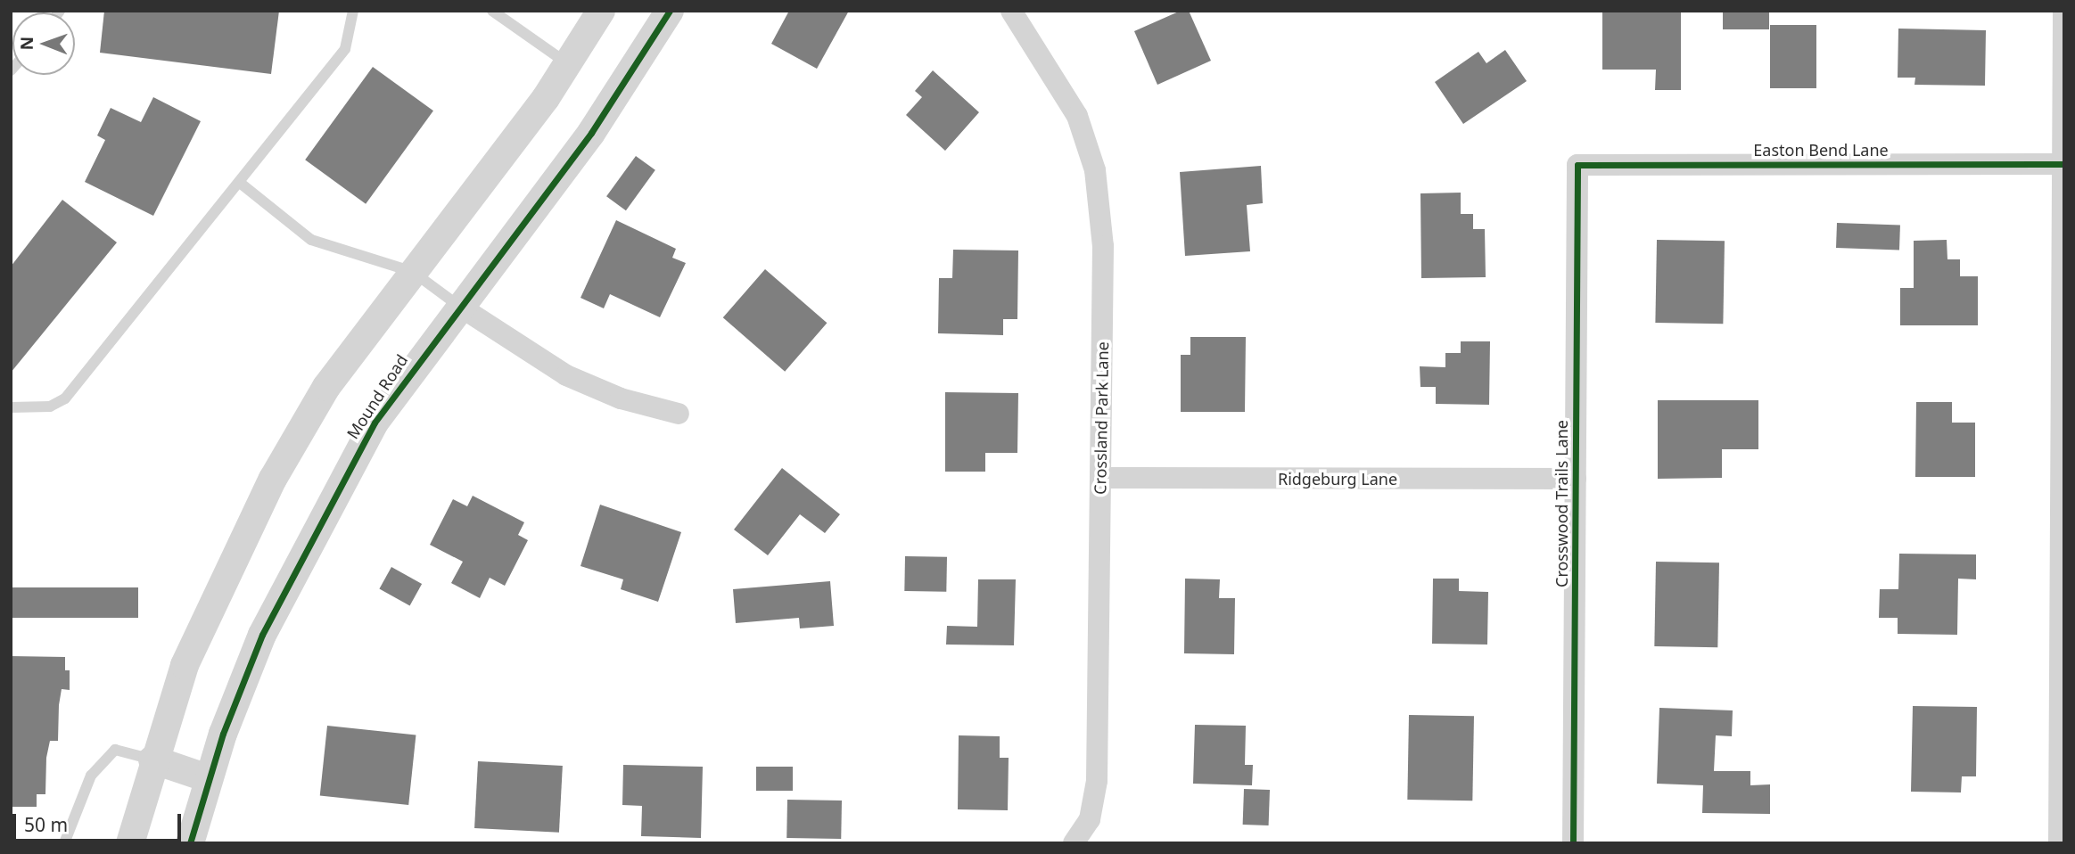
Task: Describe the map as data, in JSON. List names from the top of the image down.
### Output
{
  "streets": {
    "street": [
      "Easton Bend Lane",
      "Mound Road",
      "Crossland Park Lane",
      "Ridgeburg Lane",
      "Crosswood Trails Lane"
    ]
  },
  "crossings": [
    ["Easton Bend Lane", "Crosswood Trails Lane"],
    ["Crossland Park Lane", "Ridgeburg Lane"],
    ["Ridgeburg Lane", "Crosswood Trails Lane"]
  ],
  "scale_bar": "50 m",
  "north": "left"
}
